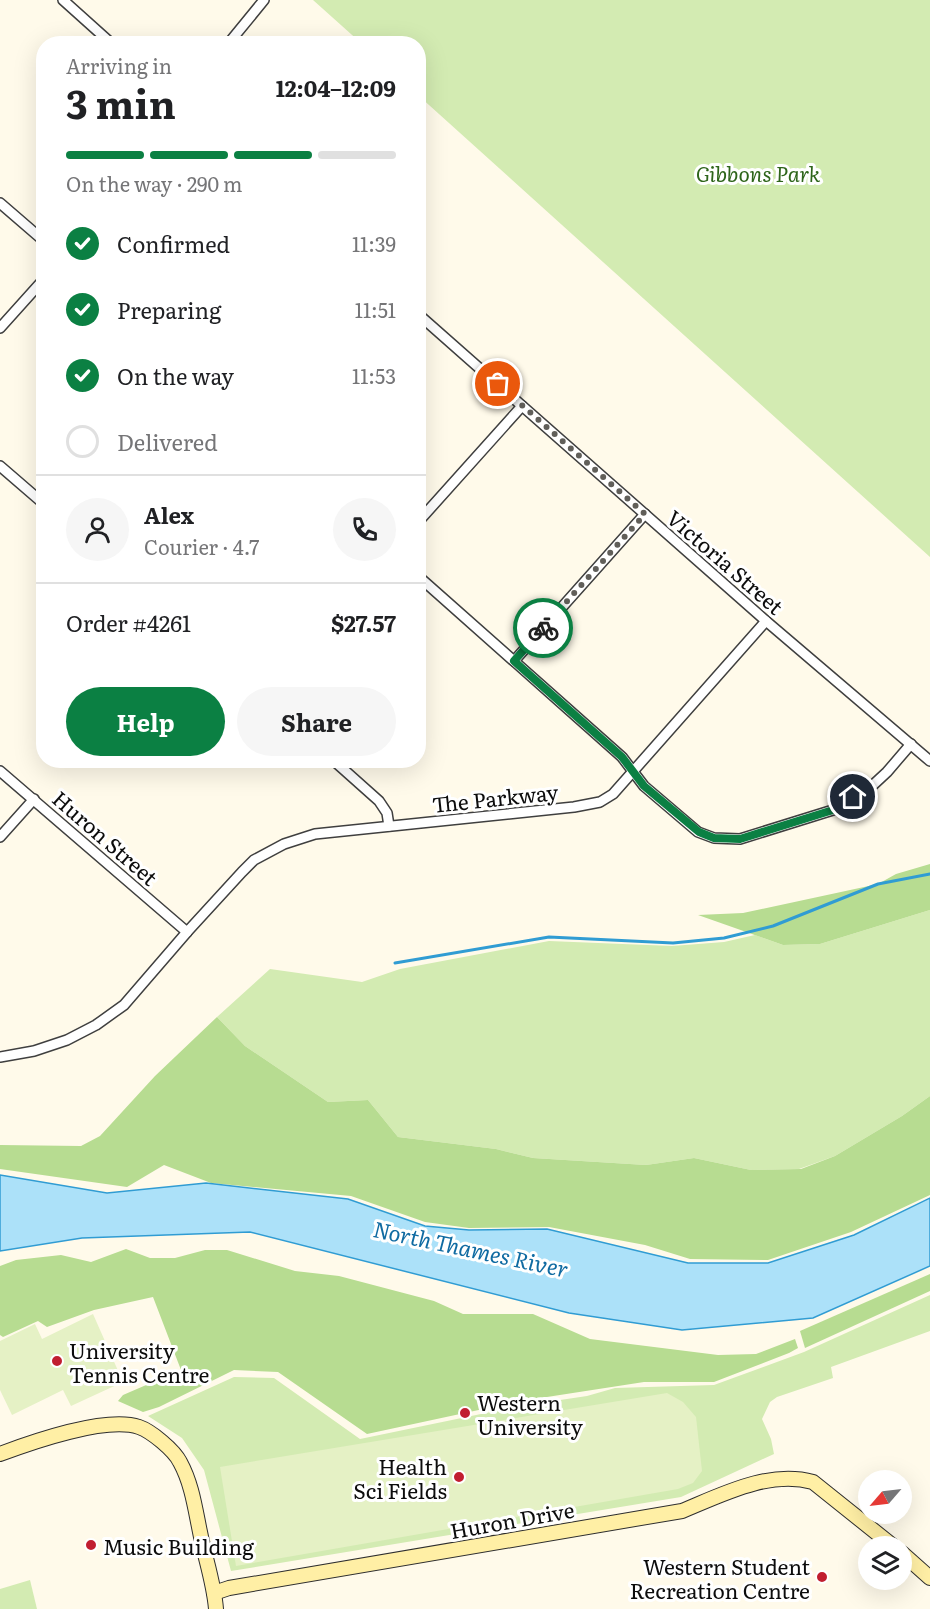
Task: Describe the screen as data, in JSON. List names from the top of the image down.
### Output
{
  "streets": {
    "street": [
      "Victoria Street",
      "The Parkway",
      "Huron Street",
      "Huron Drive"
    ]
  },
  "crossings": [
    ["Victoria Street", "The Parkway"],
    ["The Parkway", "Huron Street"]
  ],
  "water": ["North Thames River"],
  "parks": ["Gibbons Park"],
  "places": [
    "University Tennis Centre",
    "Western University",
    "Health Sci Fields",
    "Music Building",
    "Western Student Recreation Centre"
  ],
  "north": "bottom left",
  "page": {
    "heading": ["3 min", "Arriving in", "12:04–12:09"],
    "panel": [
      "Alex",
      "Courier · 4.7",
      "Order #4261",
      "$27.57"
    ],
    "bar": "On the way · 290 m",
    "list": [
      ["Confirmed", "11:39"],
      ["Preparing", "11:51"],
      ["On the way", "11:53"],
      "Delivered"
    ],
    "buttons": ["Help", "Share"]
  }
}
